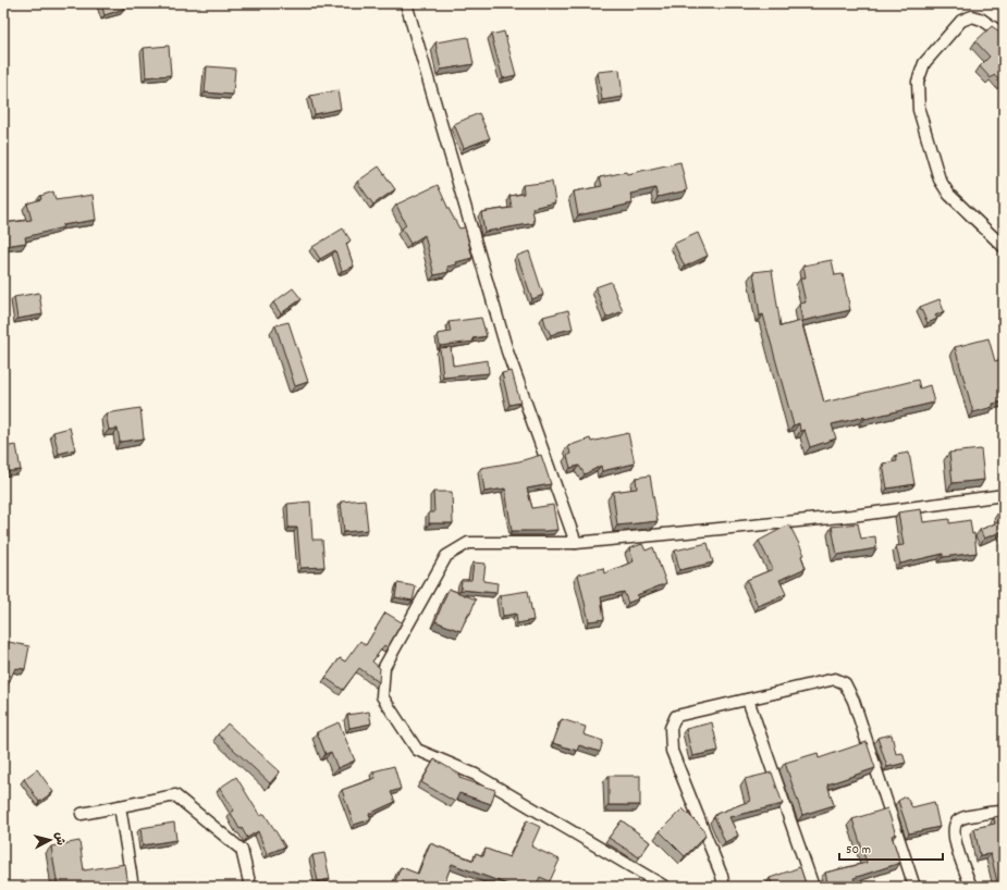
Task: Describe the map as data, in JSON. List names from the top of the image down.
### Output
{
  "scale_bar": "50 m",
  "north": "right"
}
